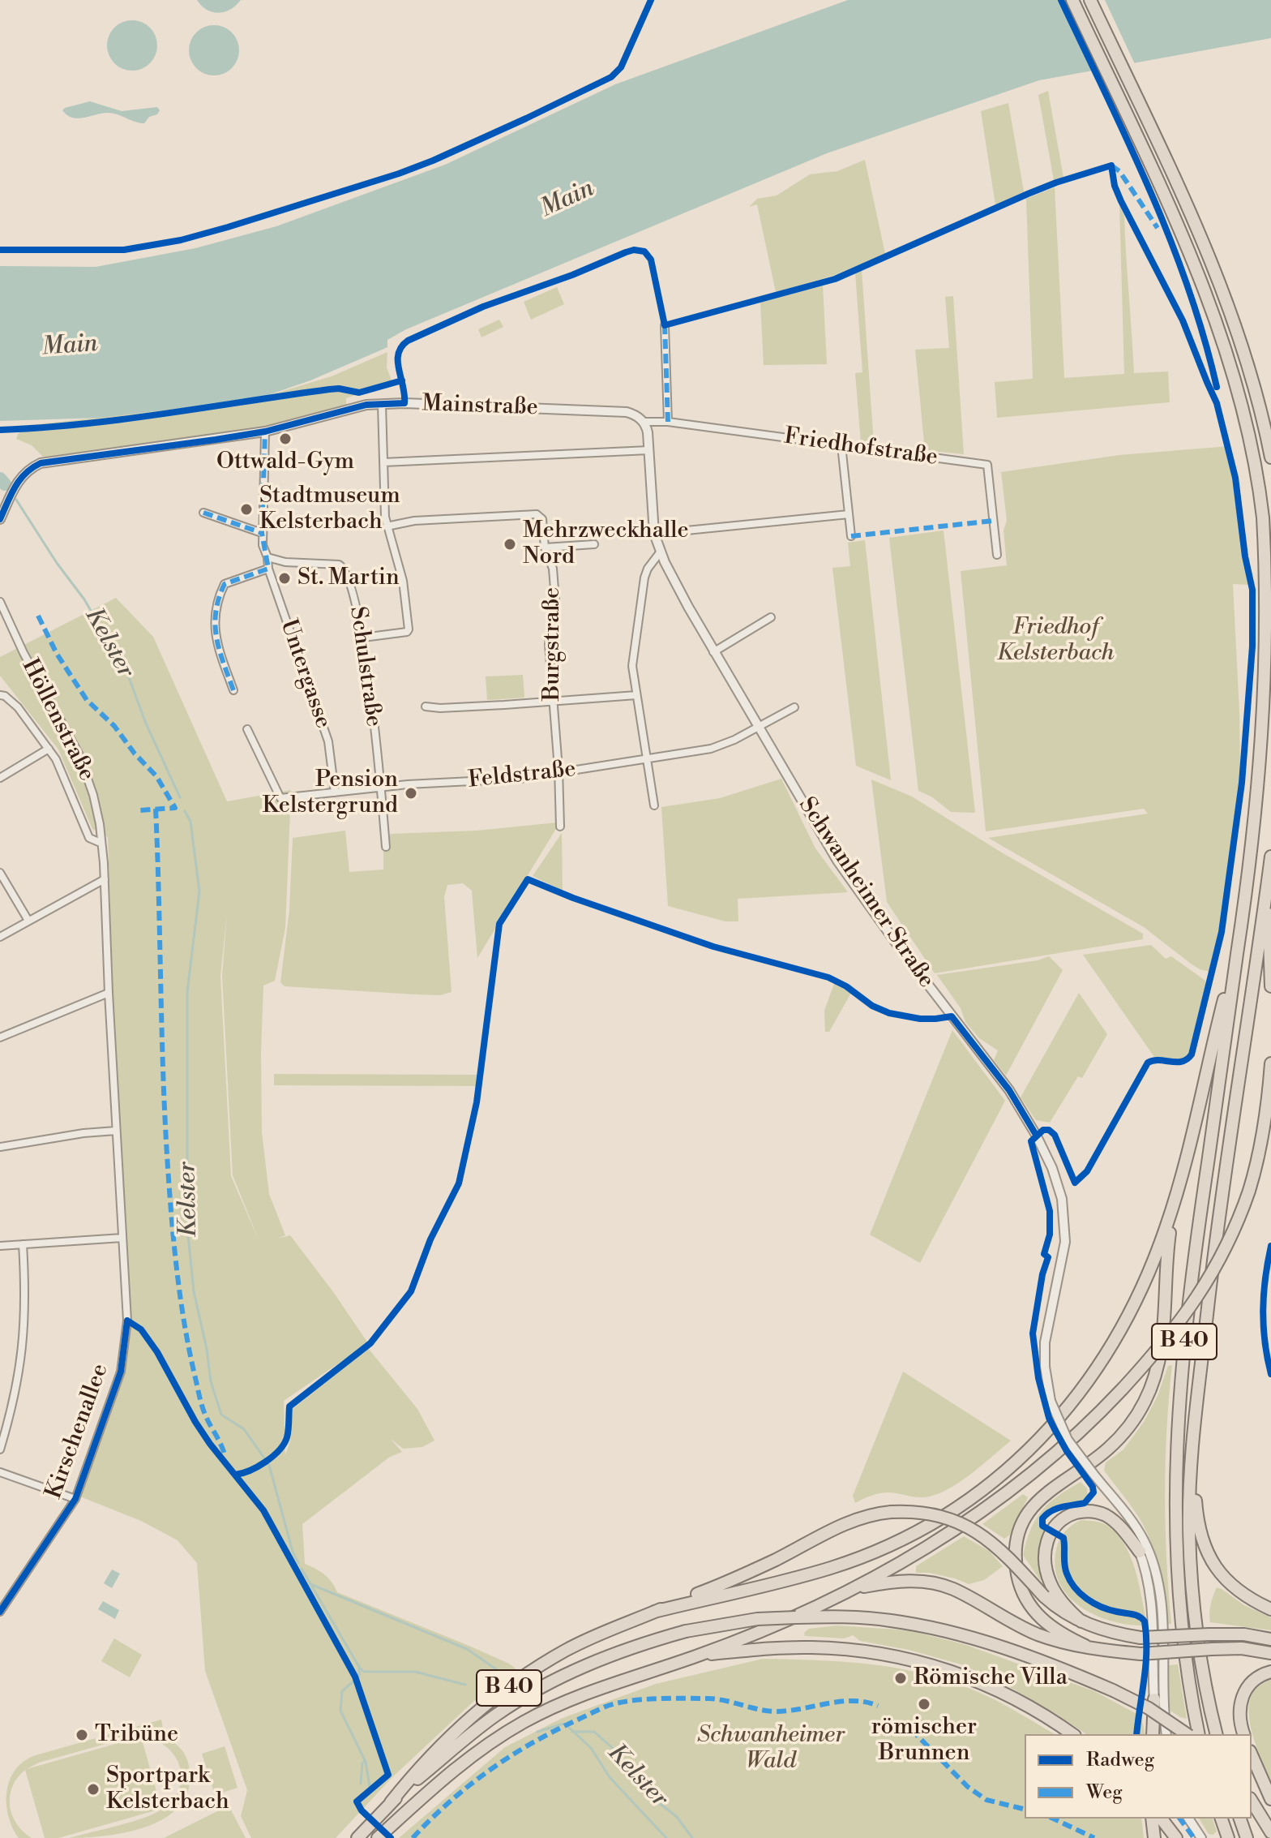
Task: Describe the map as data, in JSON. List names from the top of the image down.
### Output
{
  "streets": {
    "highway": ["B 40"],
    "street": [
      "Mainstraße",
      "Friedhofstraße",
      "Burgstraße",
      "Schulstraße",
      "Untergasse",
      "Höllenstraße",
      "Feldstraße",
      "Schwanheimer Straße",
      "Kirschenallee"
    ]
  },
  "crossings": [
    ["Mainstraße", "Friedhofstraße"],
    ["Mainstraße", "Untergasse"],
    ["Mainstraße", "Schwanheimer Straße"],
    ["Friedhofstraße", "Schwanheimer Straße"],
    ["Burgstraße", "Feldstraße"],
    ["Schulstraße", "Untergasse"],
    ["Schulstraße", "Feldstraße"],
    ["Untergasse", "Feldstraße"],
    ["Höllenstraße", "Kirschenallee"],
    ["Feldstraße", "Schwanheimer Straße"]
  ],
  "water": ["Main", "Kelster"],
  "parks": ["Friedhof Kelsterbach", "Schwanheimer Wald"],
  "places": [
    "Ottwald-Gym",
    "Stadtmuseum Kelsterbach",
    "Mehrzweckhalle Nord",
    "St. Martin",
    "Pension Kelstergrund",
    "Römische Villa",
    "römischer Brunnen",
    "Tribüne",
    "Sportpark Kelsterbach"
  ],
  "legend": ["Radweg", "Weg"]
}
